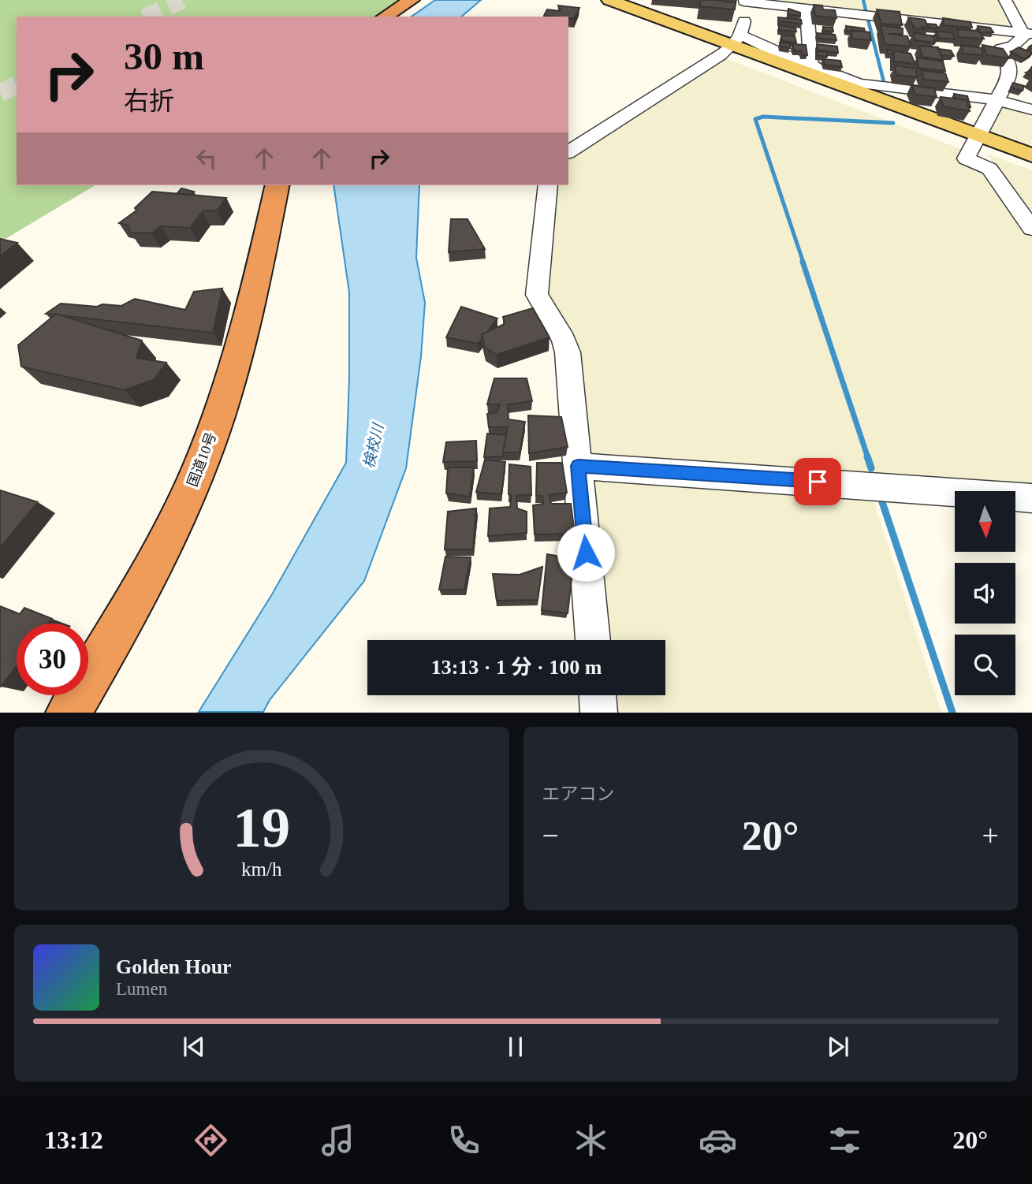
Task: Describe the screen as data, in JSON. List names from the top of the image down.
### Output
{
  "streets": {
    "highway": ["国道10号"]
  },
  "water": ["検校川"],
  "north": "bottom",
  "page": {
    "turn": ["30 m", "右折"],
    "limit": "30",
    "trip": "13:13 · 1 分 · 100 m",
    "tile": "エアコン",
    "heat": ["−", "20°", "+"],
    "song": ["Golden Hour", "Lumen"],
    "tabs": ["13:12", "20°"],
    "gauge": ["19", "km/h"]
  }
}
